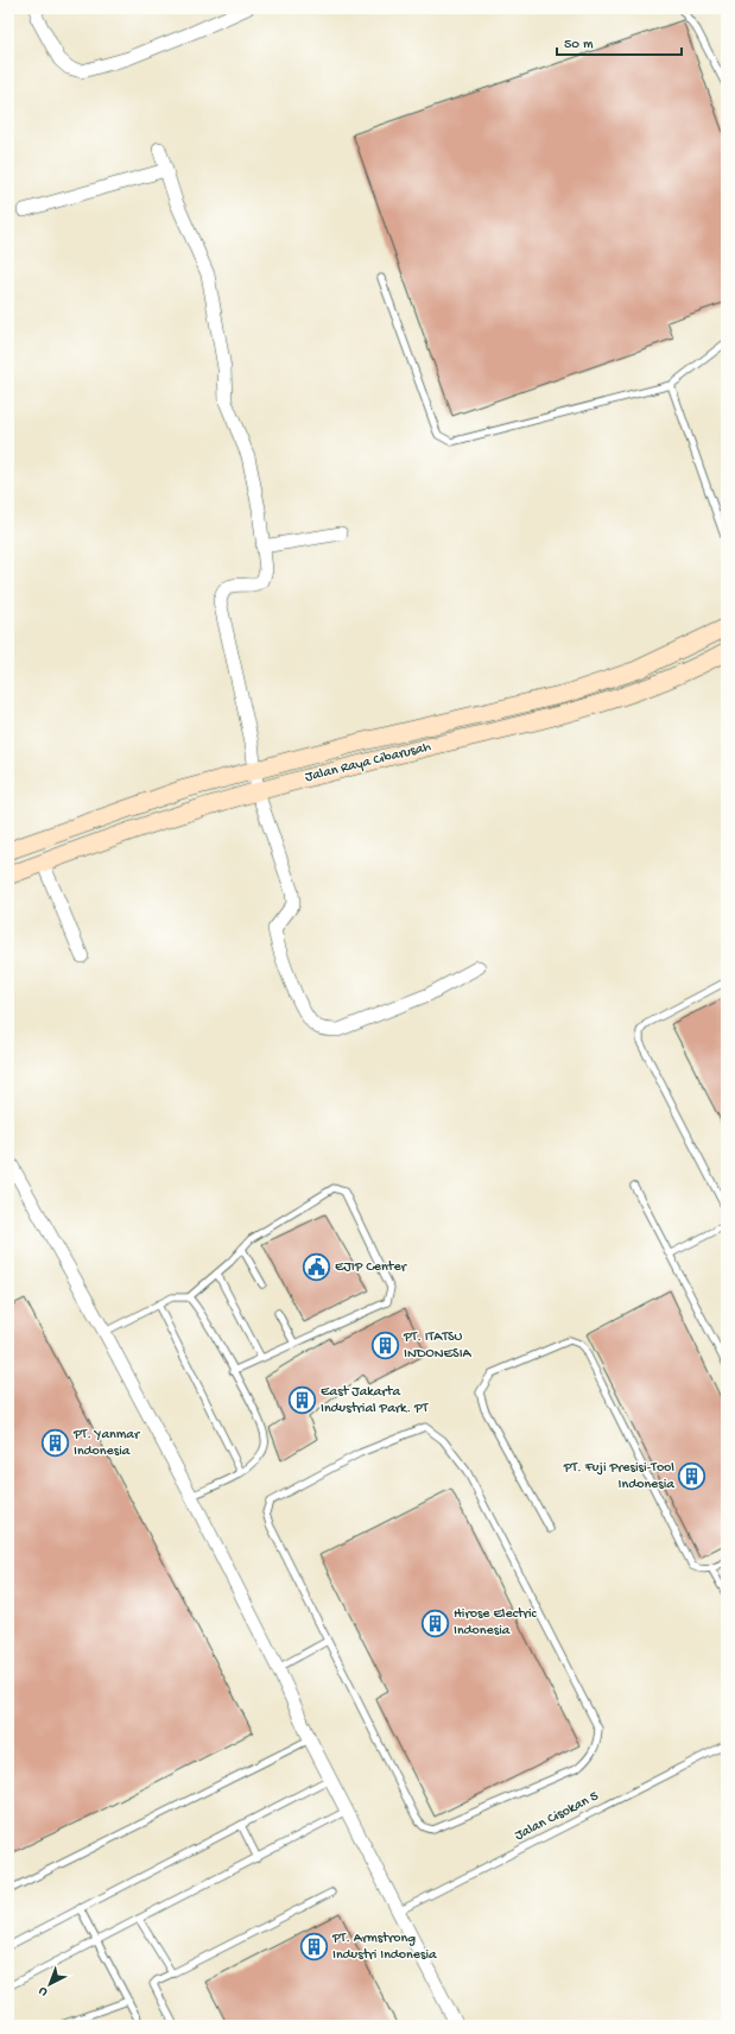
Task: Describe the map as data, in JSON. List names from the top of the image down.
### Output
{
  "streets": {
    "street": ["Jalan Raya Cibarusah"],
    "lane": ["Jalan Cisokan 5"]
  },
  "places": {
    "public building": ["EJIP Center"],
    "building": [
      "PT. ITATSU INDONESIA",
      "East Jakarta Industrial Park. PT",
      "PT. Yanmar Indonesia",
      "PT. Fuji Presisi-Tool Indonesia",
      "Hirose Electric Indonesia",
      "PT. Armstrong Industri Indonesia"
    ]
  },
  "scale_bar": "50 m",
  "north": "bottom left"
}
